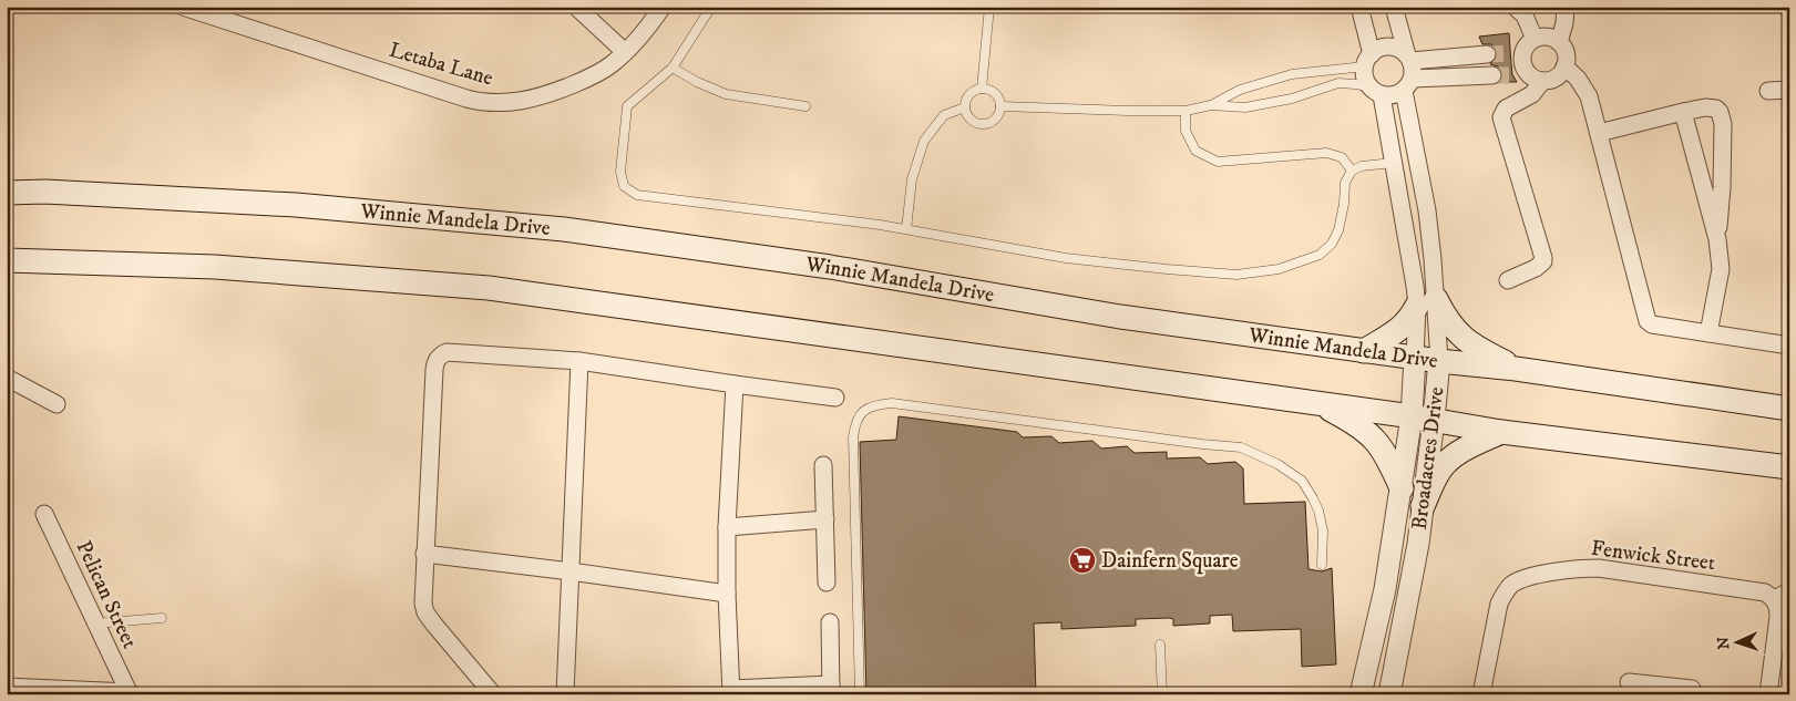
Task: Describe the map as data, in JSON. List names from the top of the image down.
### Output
{
  "streets": {
    "main road": ["Winnie Mandela Drive"],
    "street": [
      "Letaba Lane",
      "Broadacres Drive",
      "Fenwick Street",
      "Pelican Street"
    ]
  },
  "crossings": [
    ["Winnie Mandela Drive", "Broadacres Drive"]
  ],
  "places": {
    "supermarket": ["Dainfern Square"]
  },
  "north": "left"
}
